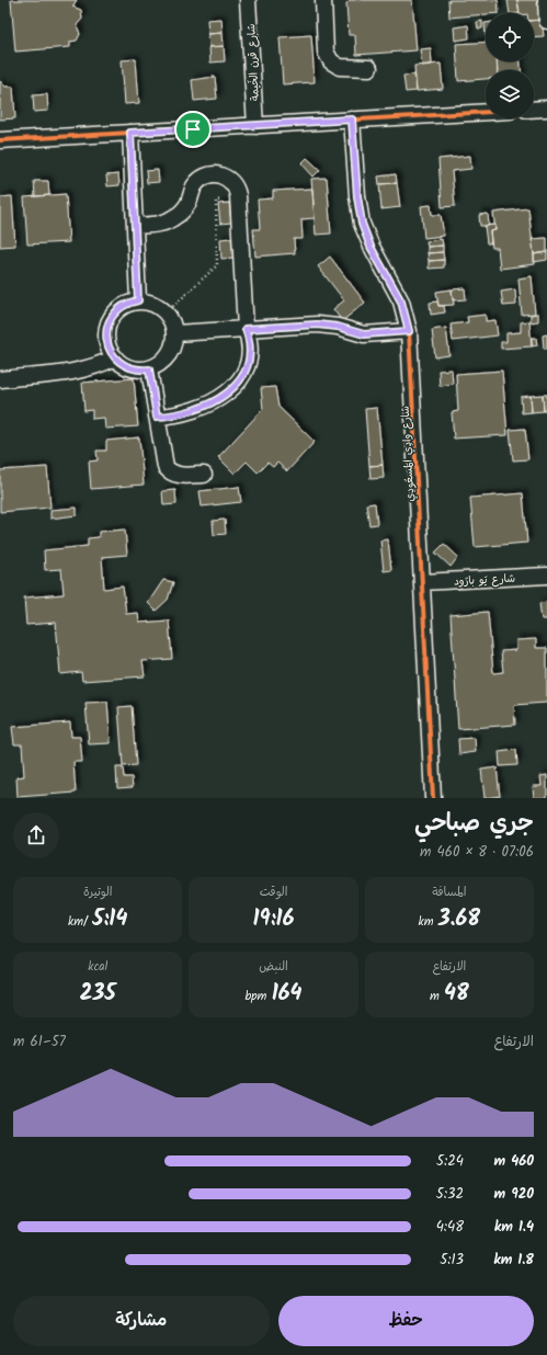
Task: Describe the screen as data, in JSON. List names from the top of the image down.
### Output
{
  "streets": {
    "street": ["شارع قرن الخَيمة", "شارع وادِي المَسعُودِي", "شارع يَو بارُود"]
  },
  "crossings": [
    ["شارع وادِي المَسعُودِي", "شارع يَو بارُود"]
  ],
  "page": {
    "heading": ["جري صباحي", "07:06 · 8 × 460 m"],
    "stats": [
      ["المسافة", "3.68 km"],
      ["الوقت", "19:16"],
      ["الوتيرة", "5:14 /km"],
      ["الارتفاع", "48 m"],
      ["النبض", "164 bpm"],
      ["kcal", "235"]
    ],
    "chart": ["الارتفاع", "57–61 m"],
    "list": [
      {
        "name": "460 m",
        "note": "5:24"
      },
      {
        "name": "920 m",
        "note": "5:32"
      },
      {
        "name": "1.4 km",
        "note": "4:48"
      },
      {
        "name": "1.8 km",
        "note": "5:13"
      }
    ],
    "buttons": ["حفظ", "مشاركة"]
  }
}
